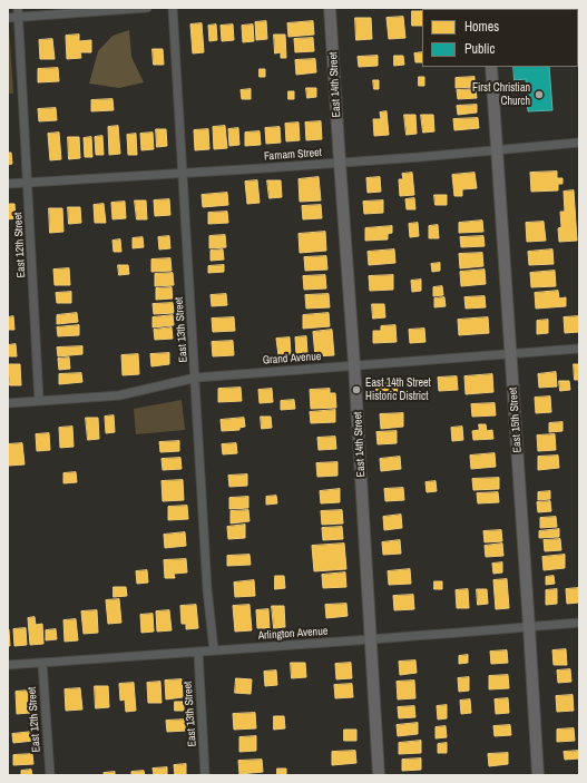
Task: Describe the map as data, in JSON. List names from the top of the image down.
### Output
{
  "streets": {
    "street": [
      "East 14th Street",
      "Farnam Street",
      "East 12th Street",
      "East 13th Street",
      "Grand Avenue",
      "East 15th Street",
      "Arlington Avenue"
    ]
  },
  "crossings": [
    ["East 14th Street", "Farnam Street"],
    ["East 14th Street", "Grand Avenue"],
    ["East 14th Street", "Arlington Avenue"],
    ["Farnam Street", "East 12th Street"],
    ["Farnam Street", "East 13th Street"],
    ["Farnam Street", "East 15th Street"],
    ["East 12th Street", "Grand Avenue"],
    ["East 12th Street", "Arlington Avenue"],
    ["East 13th Street", "Grand Avenue"],
    ["East 13th Street", "Arlington Avenue"],
    ["Grand Avenue", "East 15th Street"],
    ["East 15th Street", "Arlington Avenue"]
  ],
  "places": ["First Christian Church", "East 14th Street Historic District"],
  "legend": ["Homes", "Public"]
}
